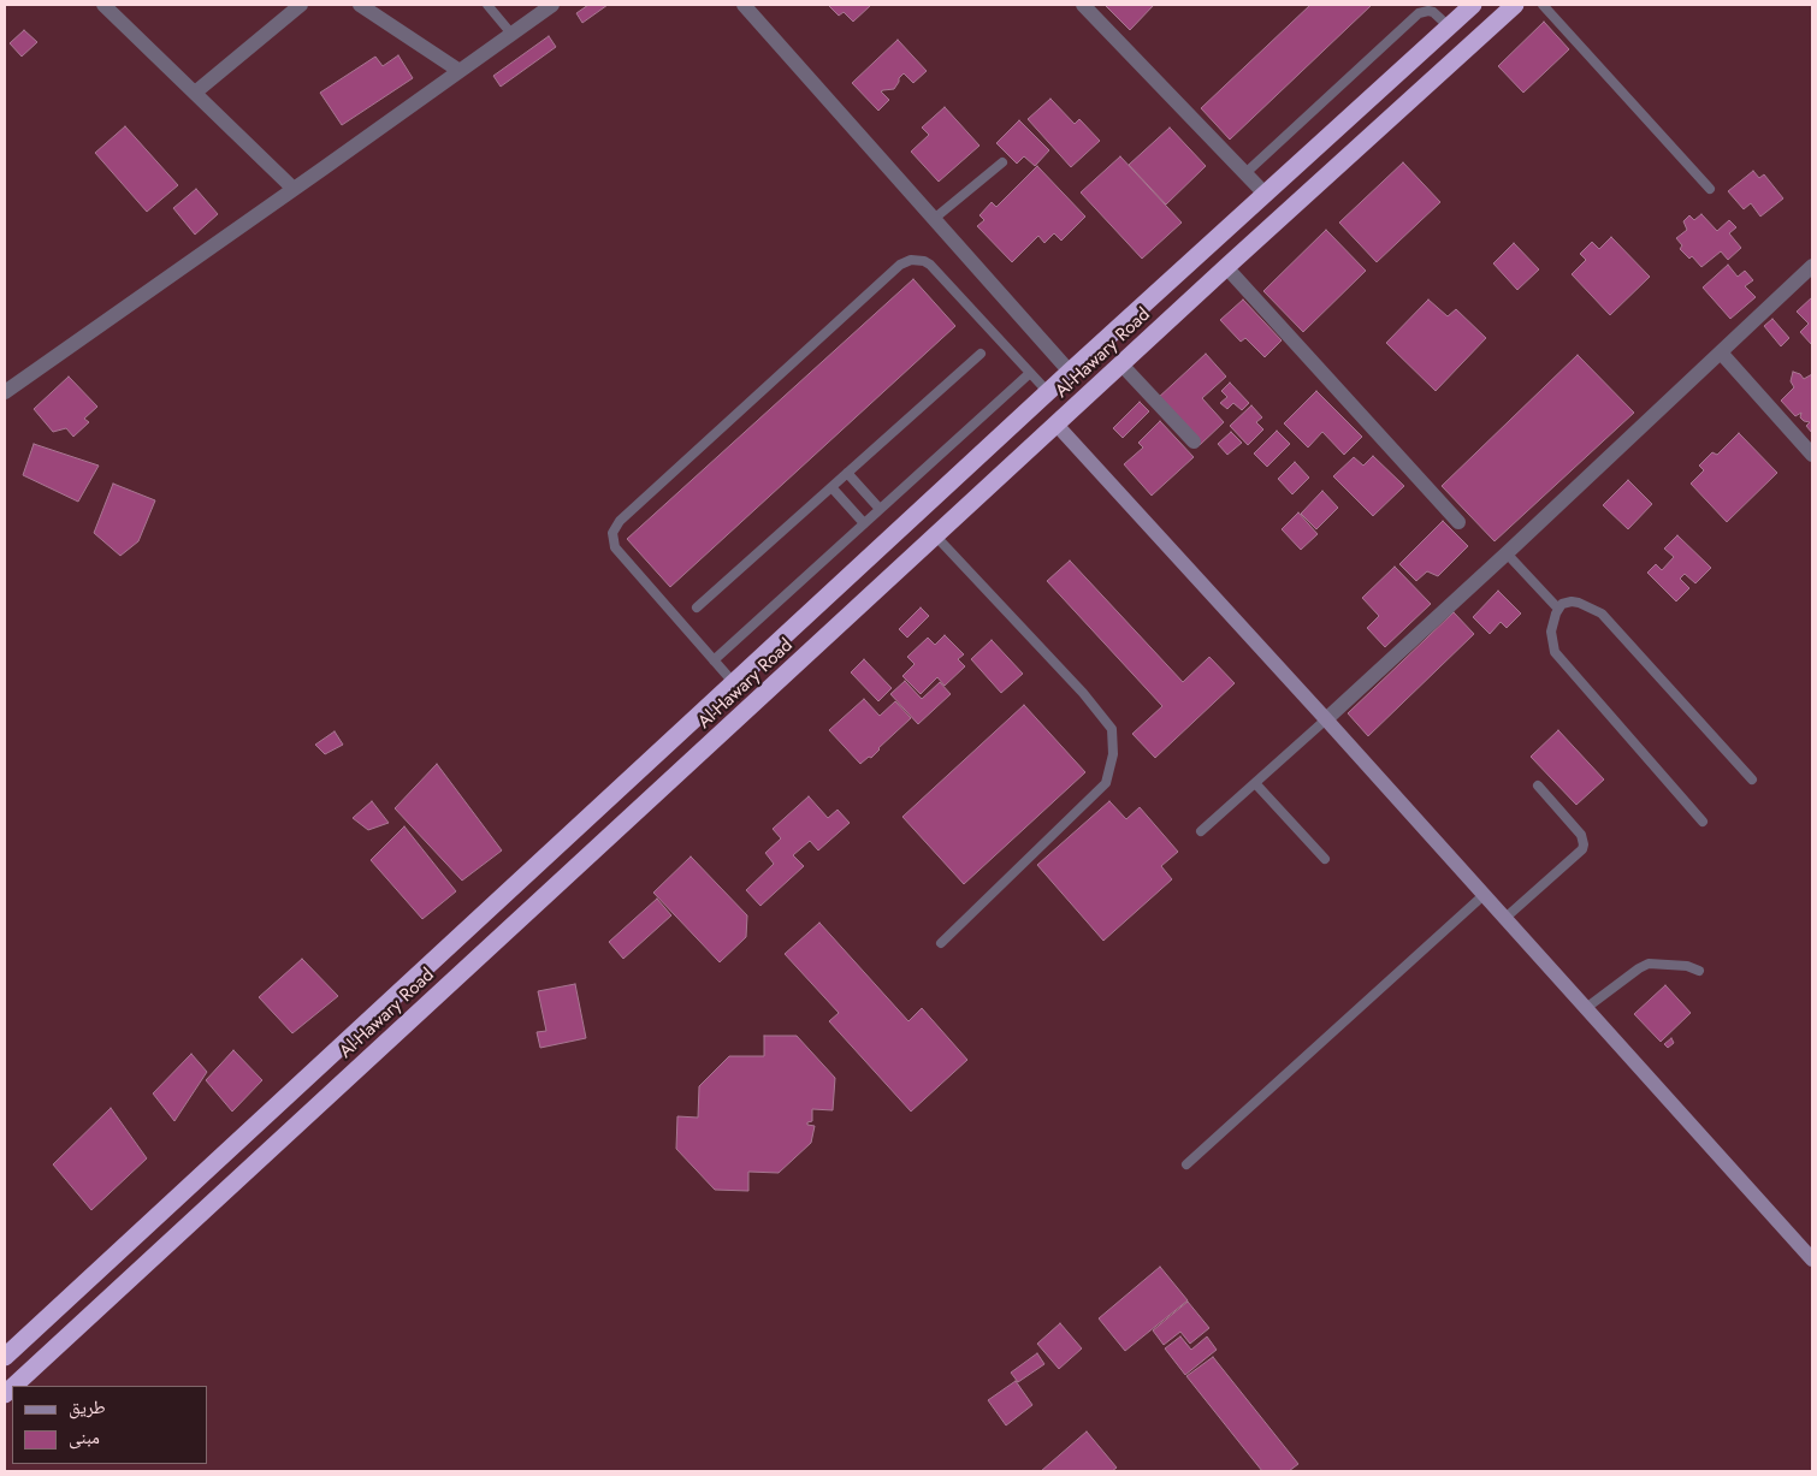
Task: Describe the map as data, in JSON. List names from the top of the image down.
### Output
{
  "streets": {
    "highway": ["Al-Hawary Road"]
  },
  "legend": ["طريق", "مبنى"]
}
